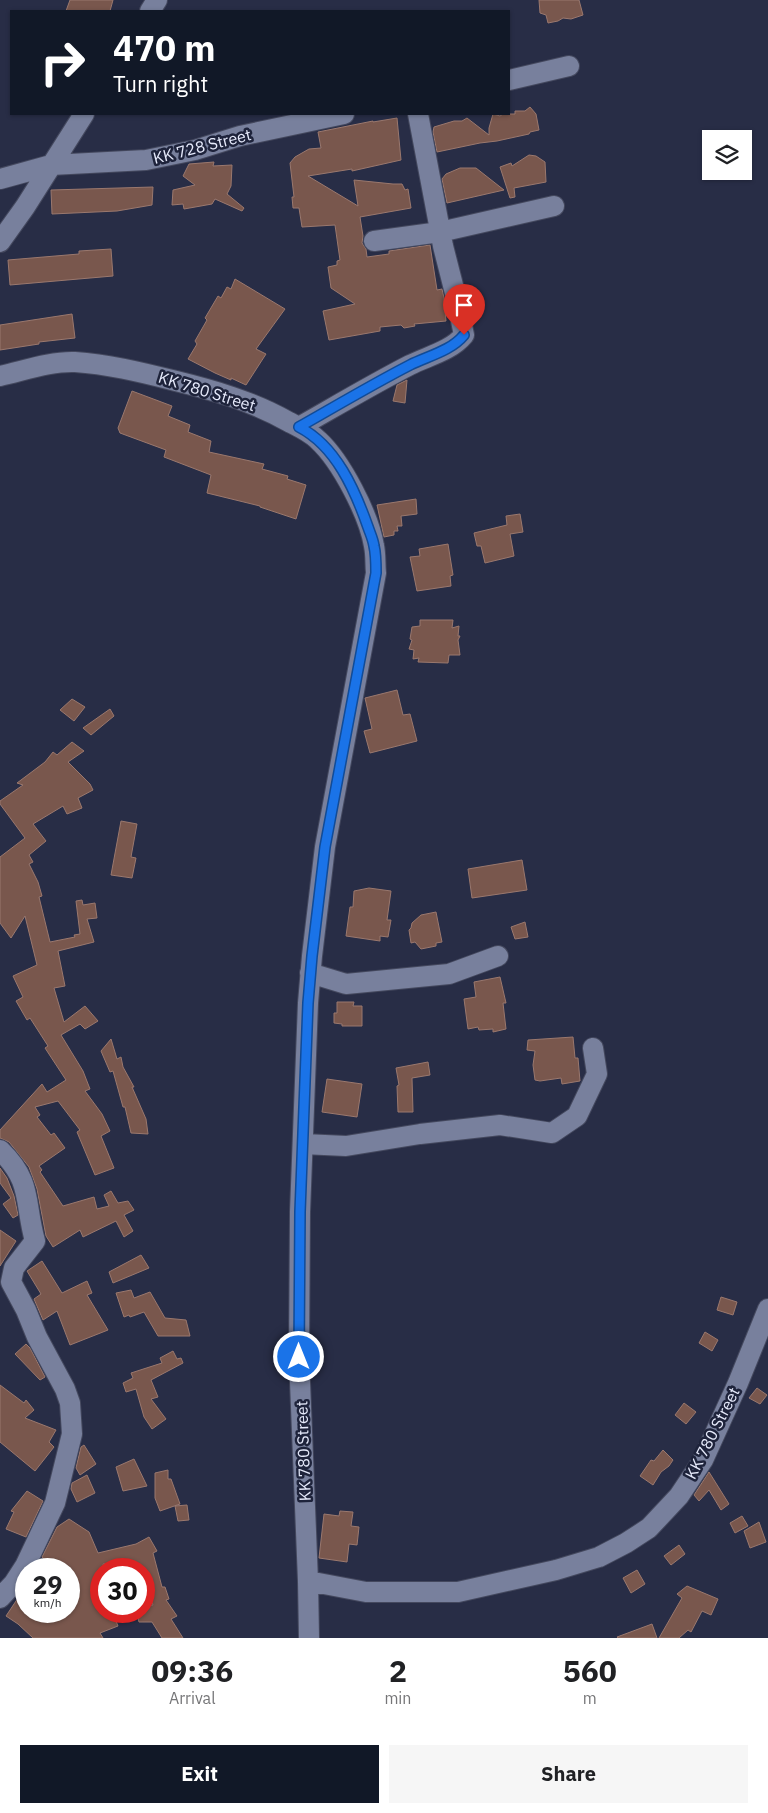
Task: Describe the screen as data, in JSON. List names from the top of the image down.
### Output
{
  "streets": {
    "street": ["KK 728 Street", "KK 780 Street"]
  },
  "page": {
    "turn": ["470 m", "Turn right"],
    "speed": "29 km/h",
    "limit": "30",
    "eta": [
      "09:36",
      "Arrival",
      "2",
      "min",
      "560",
      "m"
    ],
    "buttons": ["Exit", "Share"]
  }
}
